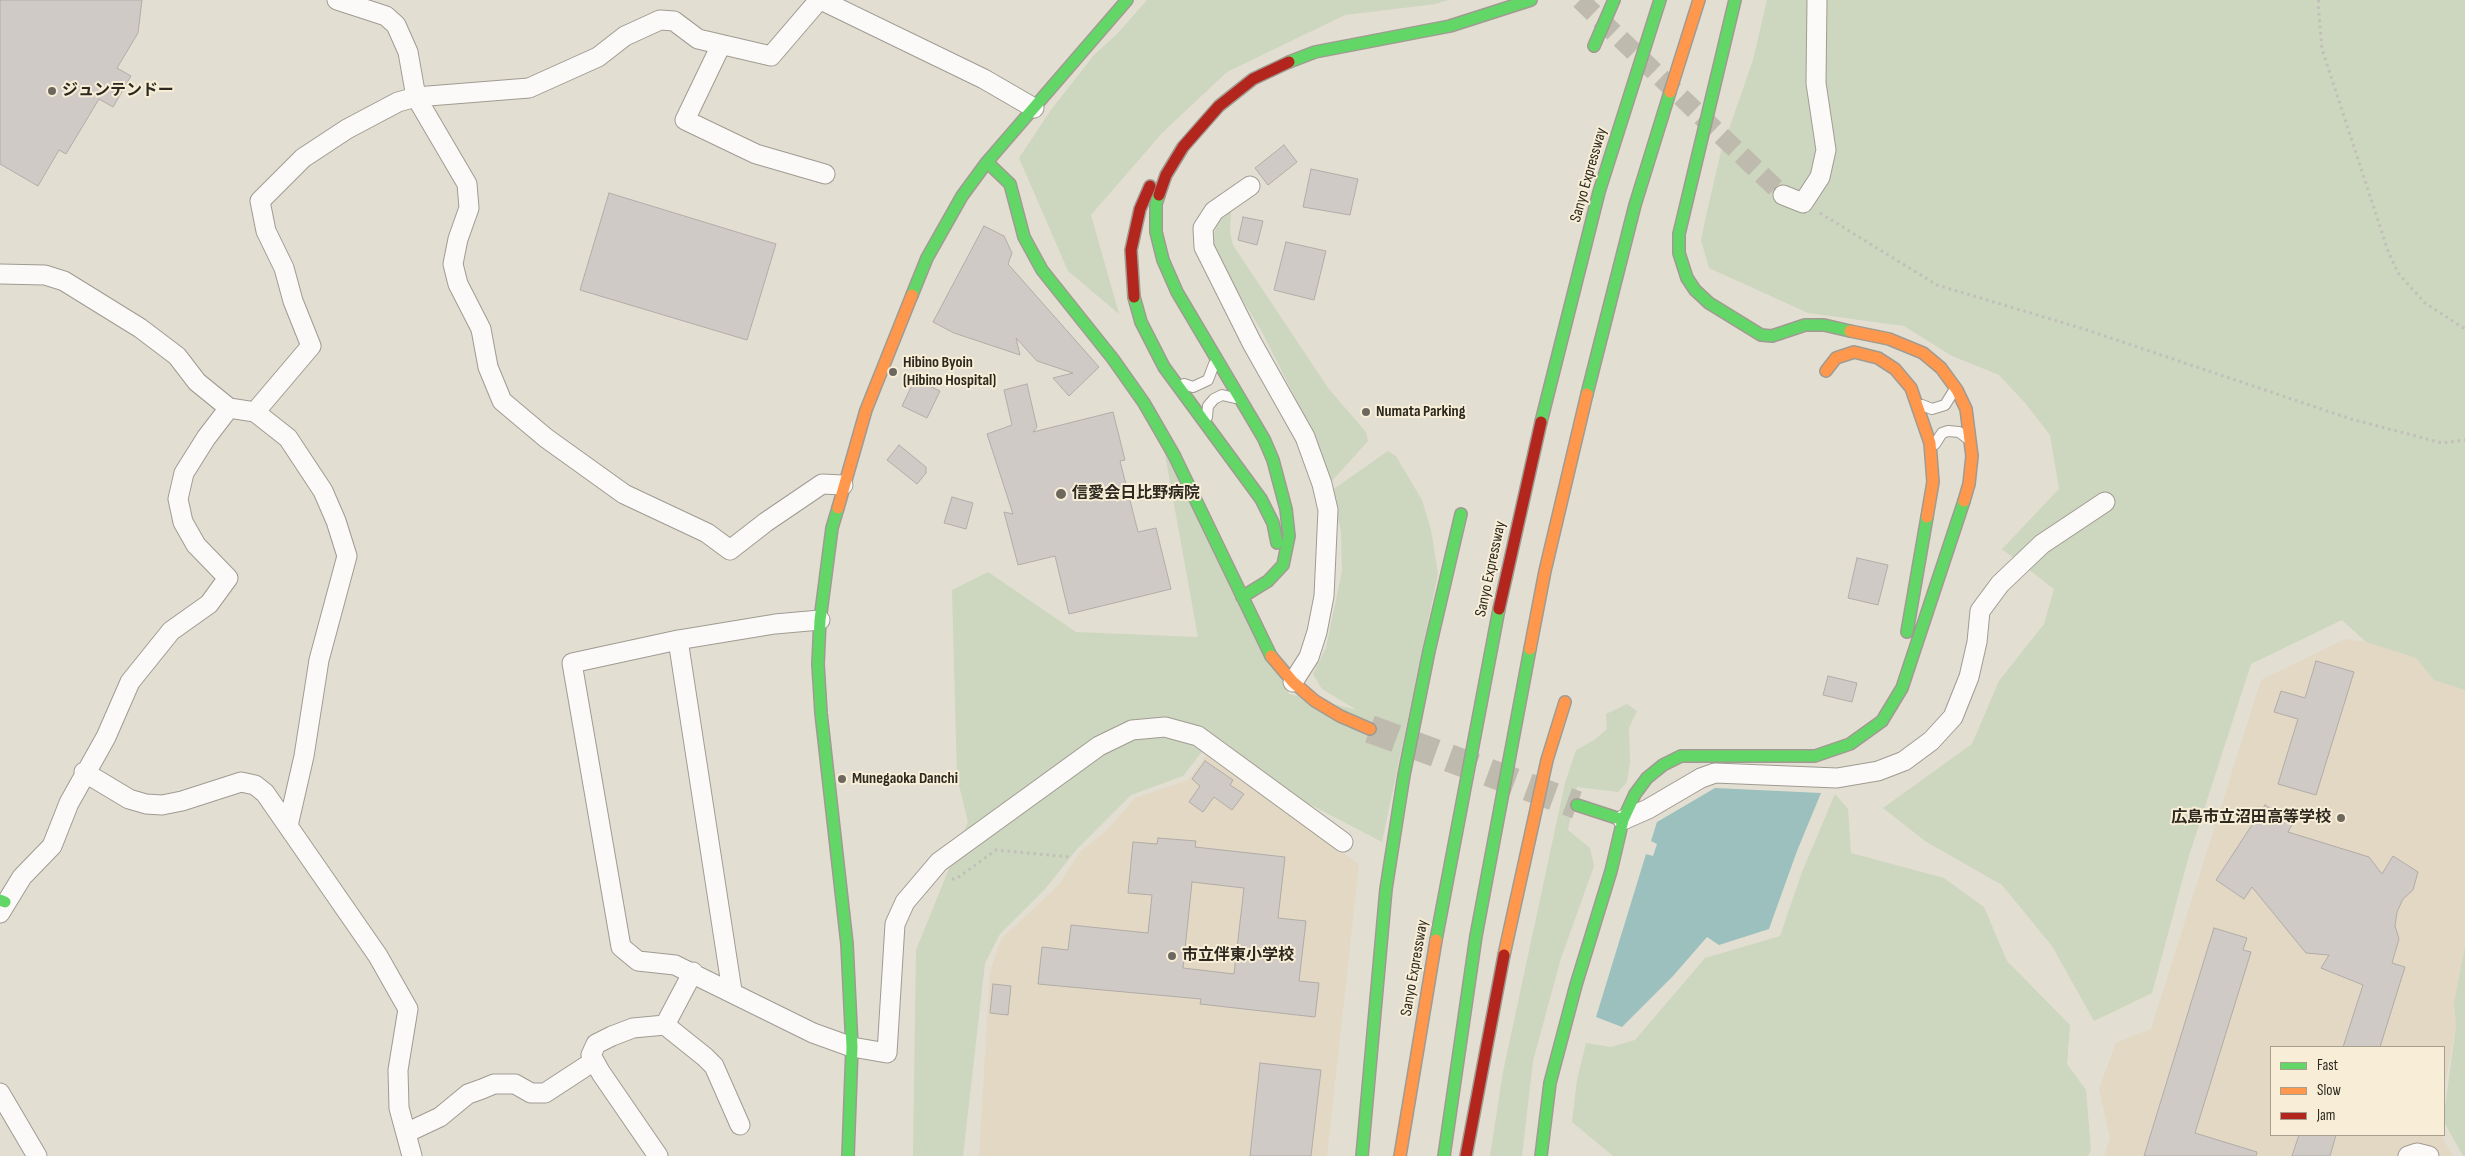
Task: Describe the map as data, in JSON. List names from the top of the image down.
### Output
{
  "streets": {
    "main road": ["Sanyo Expressway"]
  },
  "places": [
    "ジュンテンドー",
    "Hibino Byoin (Hibino Hospital)",
    "Numata Parking",
    "信愛会日比野病院",
    "Munegaoka Danchi",
    "広島市立沼田高等学校",
    "市立伴東小学校"
  ],
  "legend": ["Fast", "Slow", "Jam"]
}
